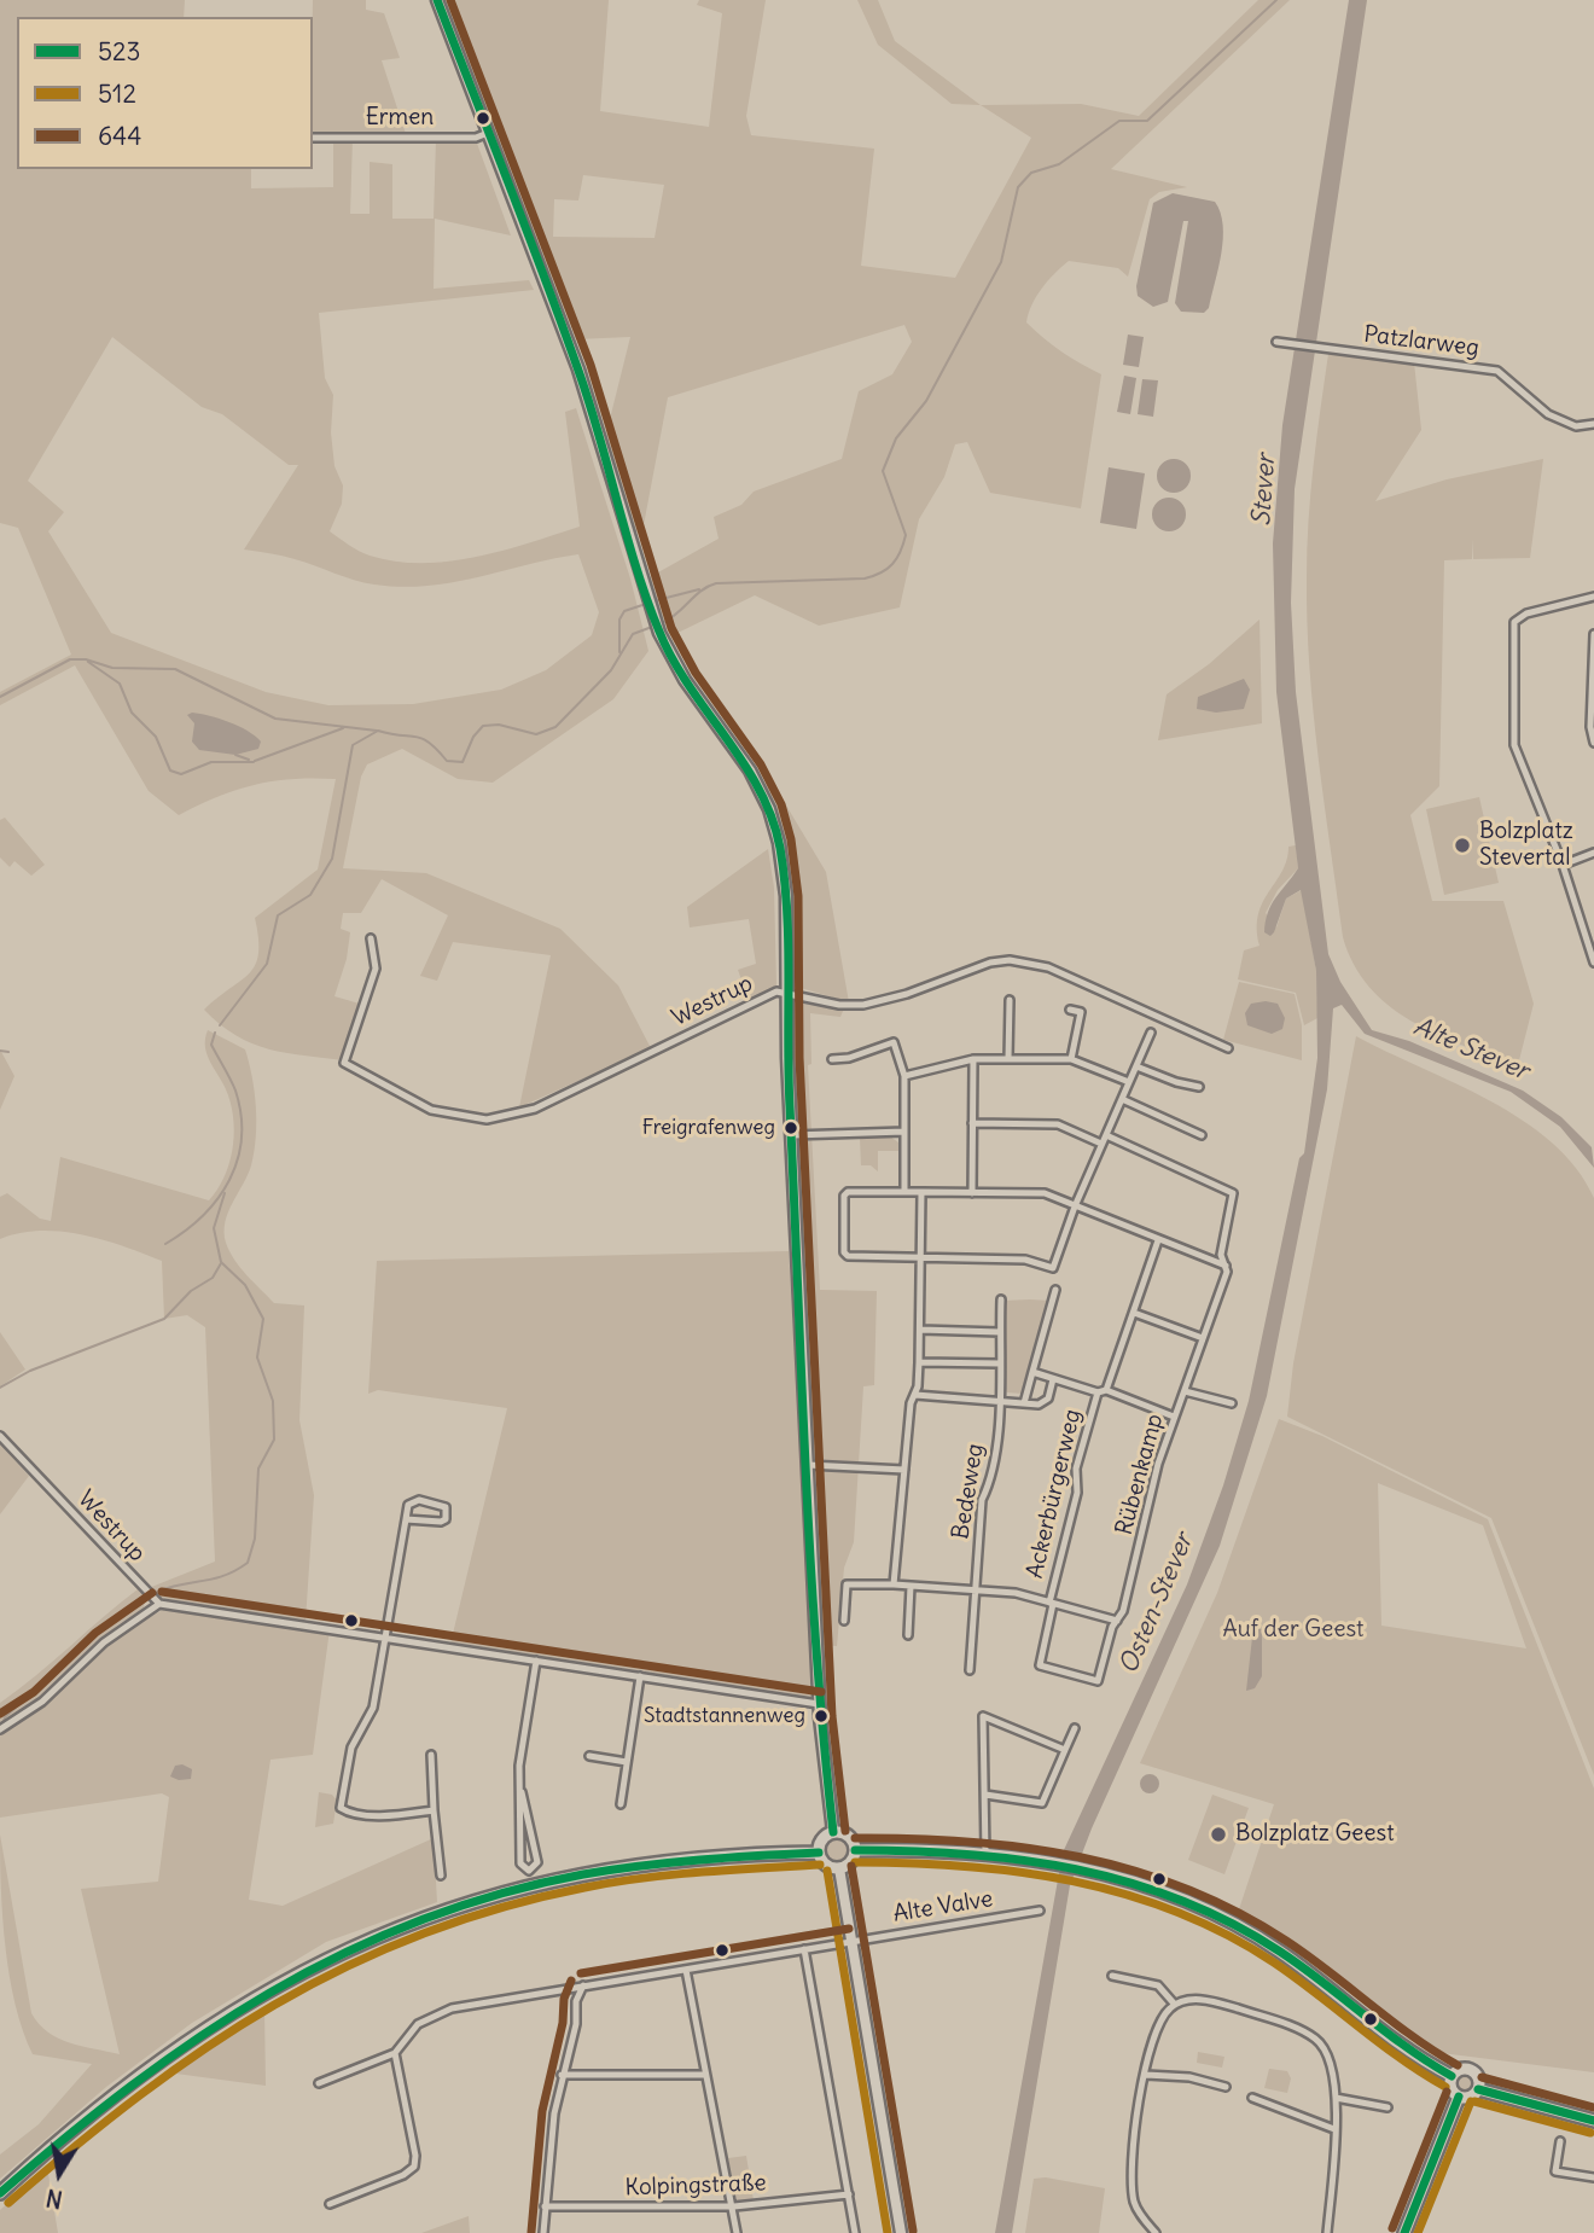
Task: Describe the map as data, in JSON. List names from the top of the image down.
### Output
{
  "streets": {
    "street": [
      "Ermen",
      "Patzlarweg",
      "Westrup",
      "Rübenkamp",
      "Bedeweg",
      "Ackerbürgerweg",
      "Alte Valve",
      "Kolpingstraße"
    ]
  },
  "crossings": [
    ["Rübenkamp", "Ackerbürgerweg"]
  ],
  "water": ["Stever", "Alte Stever", "Osten-Stever"],
  "parks": ["Auf der Geest"],
  "places": [
    "Bolzplatz Stevertal",
    "Freigrafenweg",
    "Stadtstannenweg",
    "Bolzplatz Geest"
  ],
  "lines": ["transit line 523", "transit line 644", "transit line 512"],
  "legend": ["523", "512", "644"],
  "north": "bottom"
}
